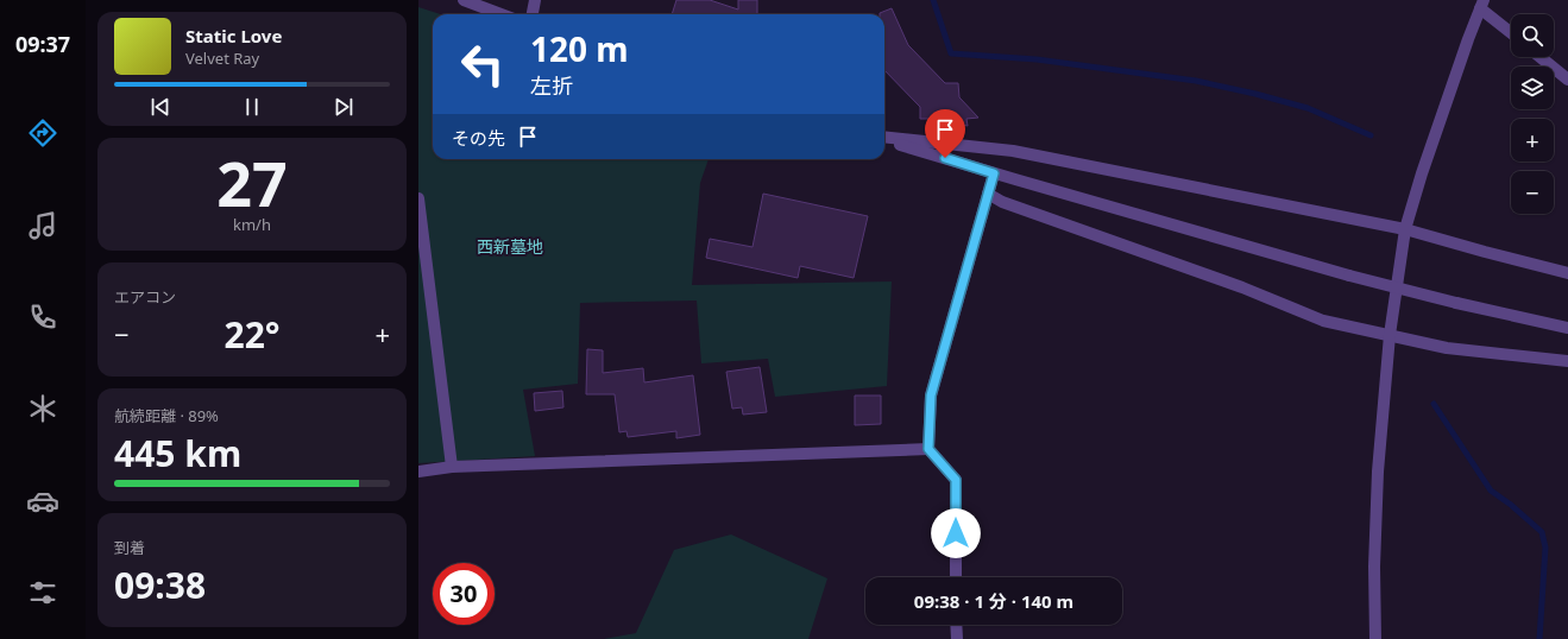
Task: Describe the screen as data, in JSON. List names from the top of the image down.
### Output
{
  "parks": ["西新墓地"],
  "page": {
    "tabs": "09:37",
    "map_buttons": ["+", "−"],
    "turn": ["120 m", "左折"],
    "song": ["Static Love", "Velvet Ray"],
    "then": "その先",
    "tile": [
      ["27", "km/h"],
      "エアコン",
      ["航続距離 · 89%", "445 km"],
      ["到着", "09:38"]
    ],
    "heat": ["−", "22°", "+"],
    "limit": "30",
    "trip": "09:38 · 1 分 · 140 m"
  }
}
